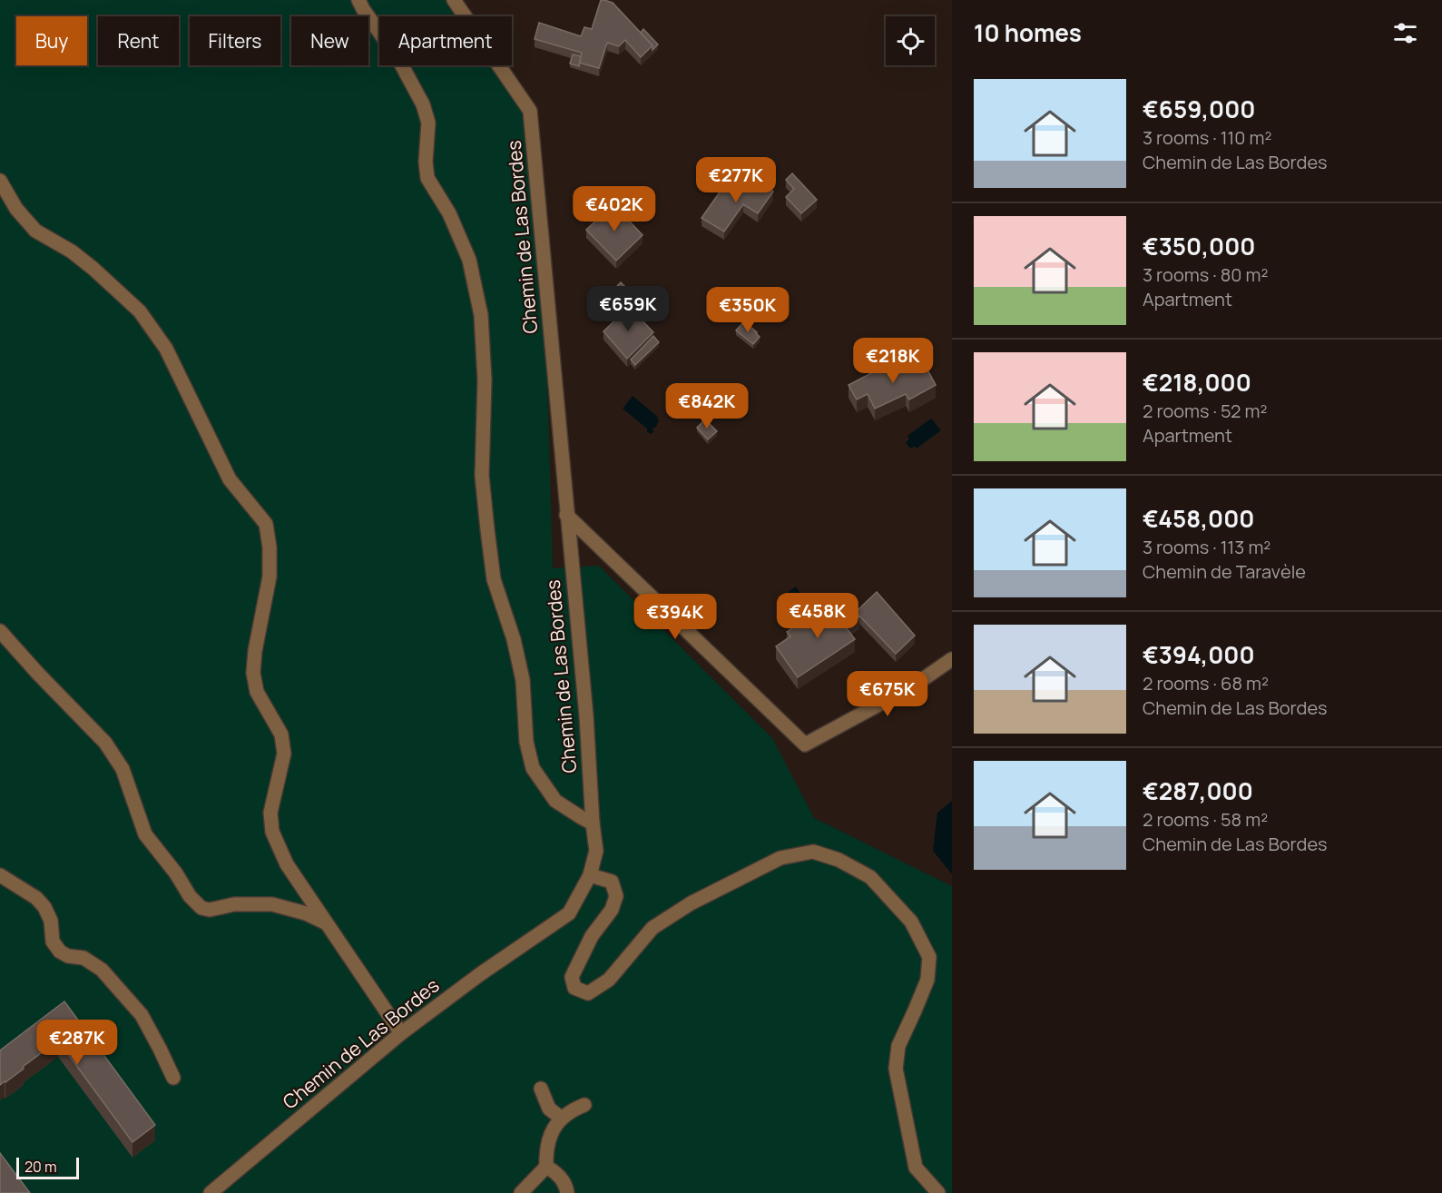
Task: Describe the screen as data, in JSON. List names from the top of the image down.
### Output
{
  "streets": {
    "street": ["Chemin de Las Bordes"]
  },
  "scale_bar": "20 m",
  "page": {
    "heading": "10 homes",
    "chip": [
      "Buy",
      "Rent",
      "Filters",
      "New",
      "Apartment"
    ],
    "list": [
      {
        "name": "€659,000",
        "note": "3 rooms · 110 m² · Chemin de Las Bordes"
      },
      {
        "name": "€350,000",
        "note": "3 rooms · 80 m² · Apartment"
      },
      {
        "name": "€218,000",
        "note": "2 rooms · 52 m² · Apartment"
      },
      {
        "name": "€458,000",
        "note": "3 rooms · 113 m² · Chemin de Taravèle"
      },
      {
        "name": "€394,000",
        "note": "2 rooms · 68 m² · Chemin de Las Bordes"
      },
      {
        "name": "€287,000",
        "note": "2 rooms · 58 m² · Chemin de Las Bordes"
      }
    ],
    "price": [
      "€277K",
      "€402K",
      "€659K",
      "€350K",
      "€218K",
      "€842K",
      "€458K",
      "€394K",
      "€675K",
      "€287K"
    ],
    "scale": "20 m"
  }
}
